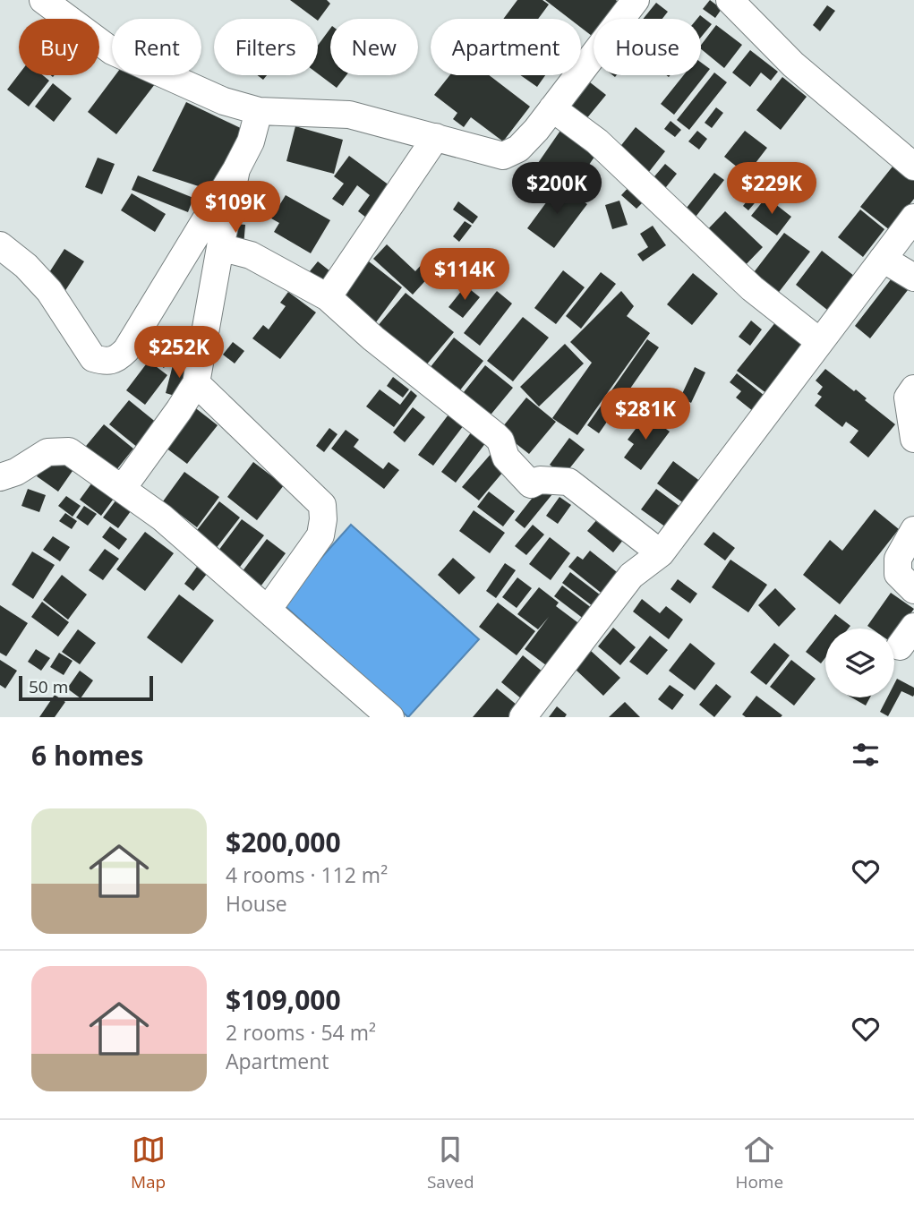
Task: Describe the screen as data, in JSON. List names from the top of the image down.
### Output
{
  "scale_bar": "50 m",
  "page": {
    "chip": [
      "Buy",
      "Rent",
      "Filters",
      "New",
      "Apartment",
      "House"
    ],
    "price": [
      "$200K",
      "$229K",
      "$109K",
      "$114K",
      "$252K",
      "$281K"
    ],
    "scale": "50 m",
    "heading": "6 homes",
    "list": [
      {
        "name": "$200,000",
        "note": "4 rooms · 112 m² · House"
      },
      {
        "name": "$109,000",
        "note": "2 rooms · 54 m² · Apartment"
      }
    ],
    "tabs": ["Map", "Saved", "Home"]
  }
}
